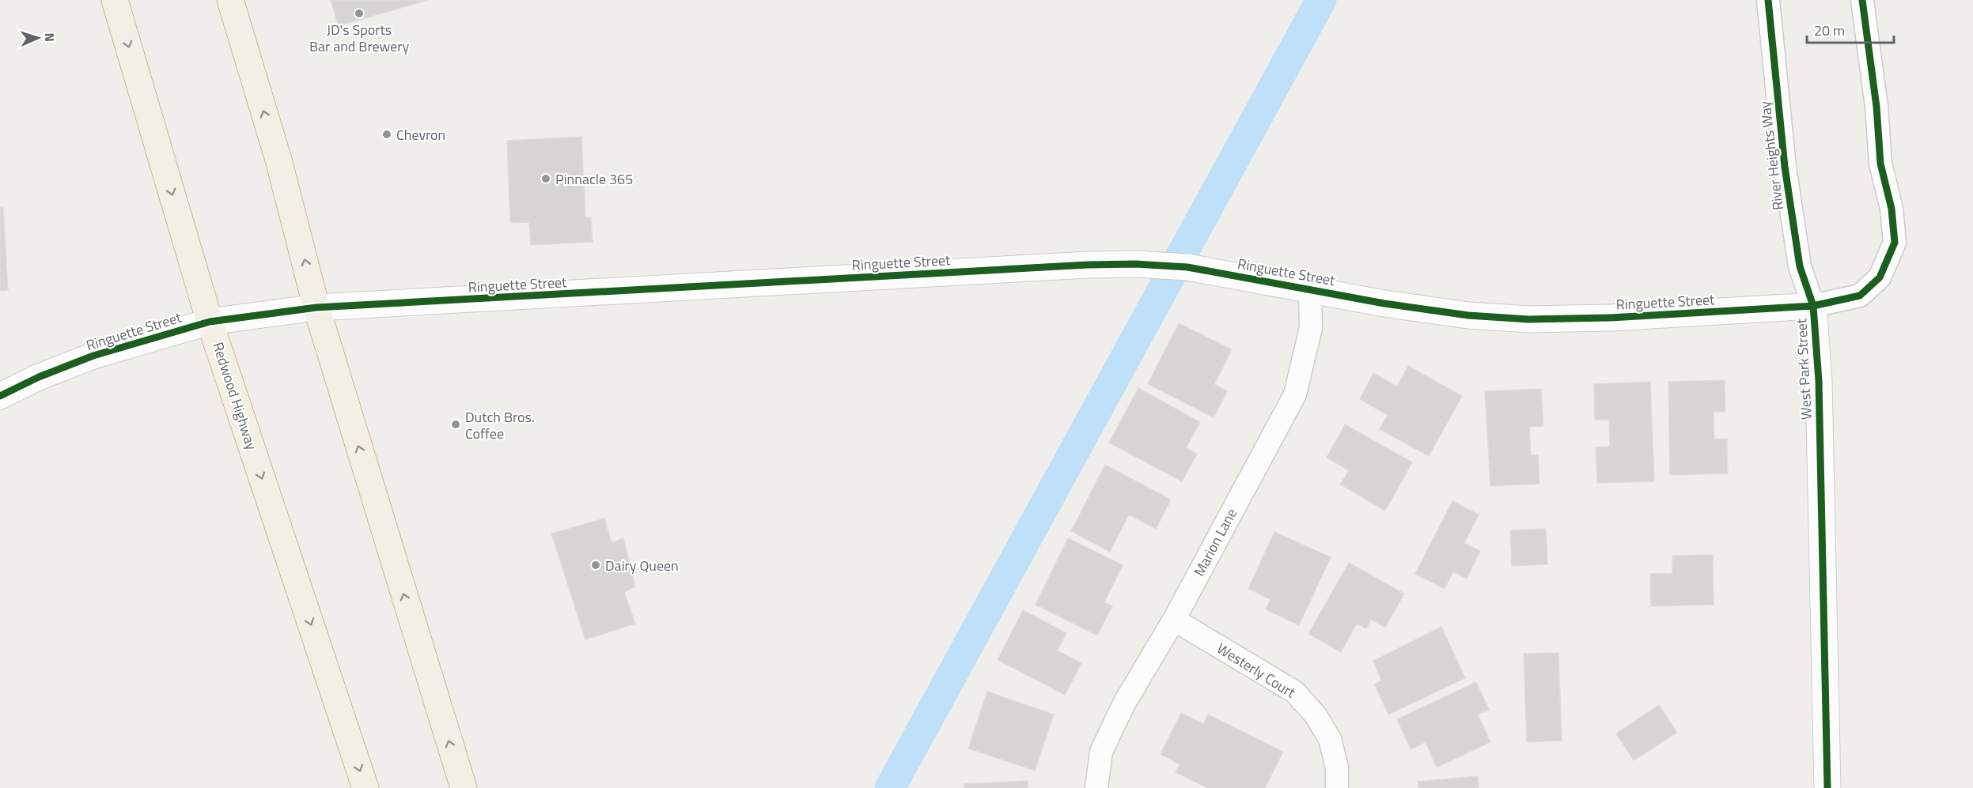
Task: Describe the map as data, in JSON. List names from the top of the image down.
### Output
{
  "streets": {
    "highway": ["Redwood Highway"],
    "street": [
      "River Heights Way",
      "Ringuette Street",
      "West Park Street",
      "Marion Lane",
      "Westerly Court"
    ]
  },
  "crossings": [
    ["River Heights Way", "Ringuette Street"],
    ["River Heights Way", "West Park Street"],
    ["Ringuette Street", "West Park Street"],
    ["Ringuette Street", "Redwood Highway"],
    ["Ringuette Street", "Marion Lane"],
    ["Marion Lane", "Westerly Court"]
  ],
  "places": [
    "JD's Sports Bar and Brewery",
    "Chevron",
    "Pinnacle 365",
    "Dutch Bros. Coffee",
    "Dairy Queen"
  ],
  "scale_bar": "20 m",
  "north": "right"
}
